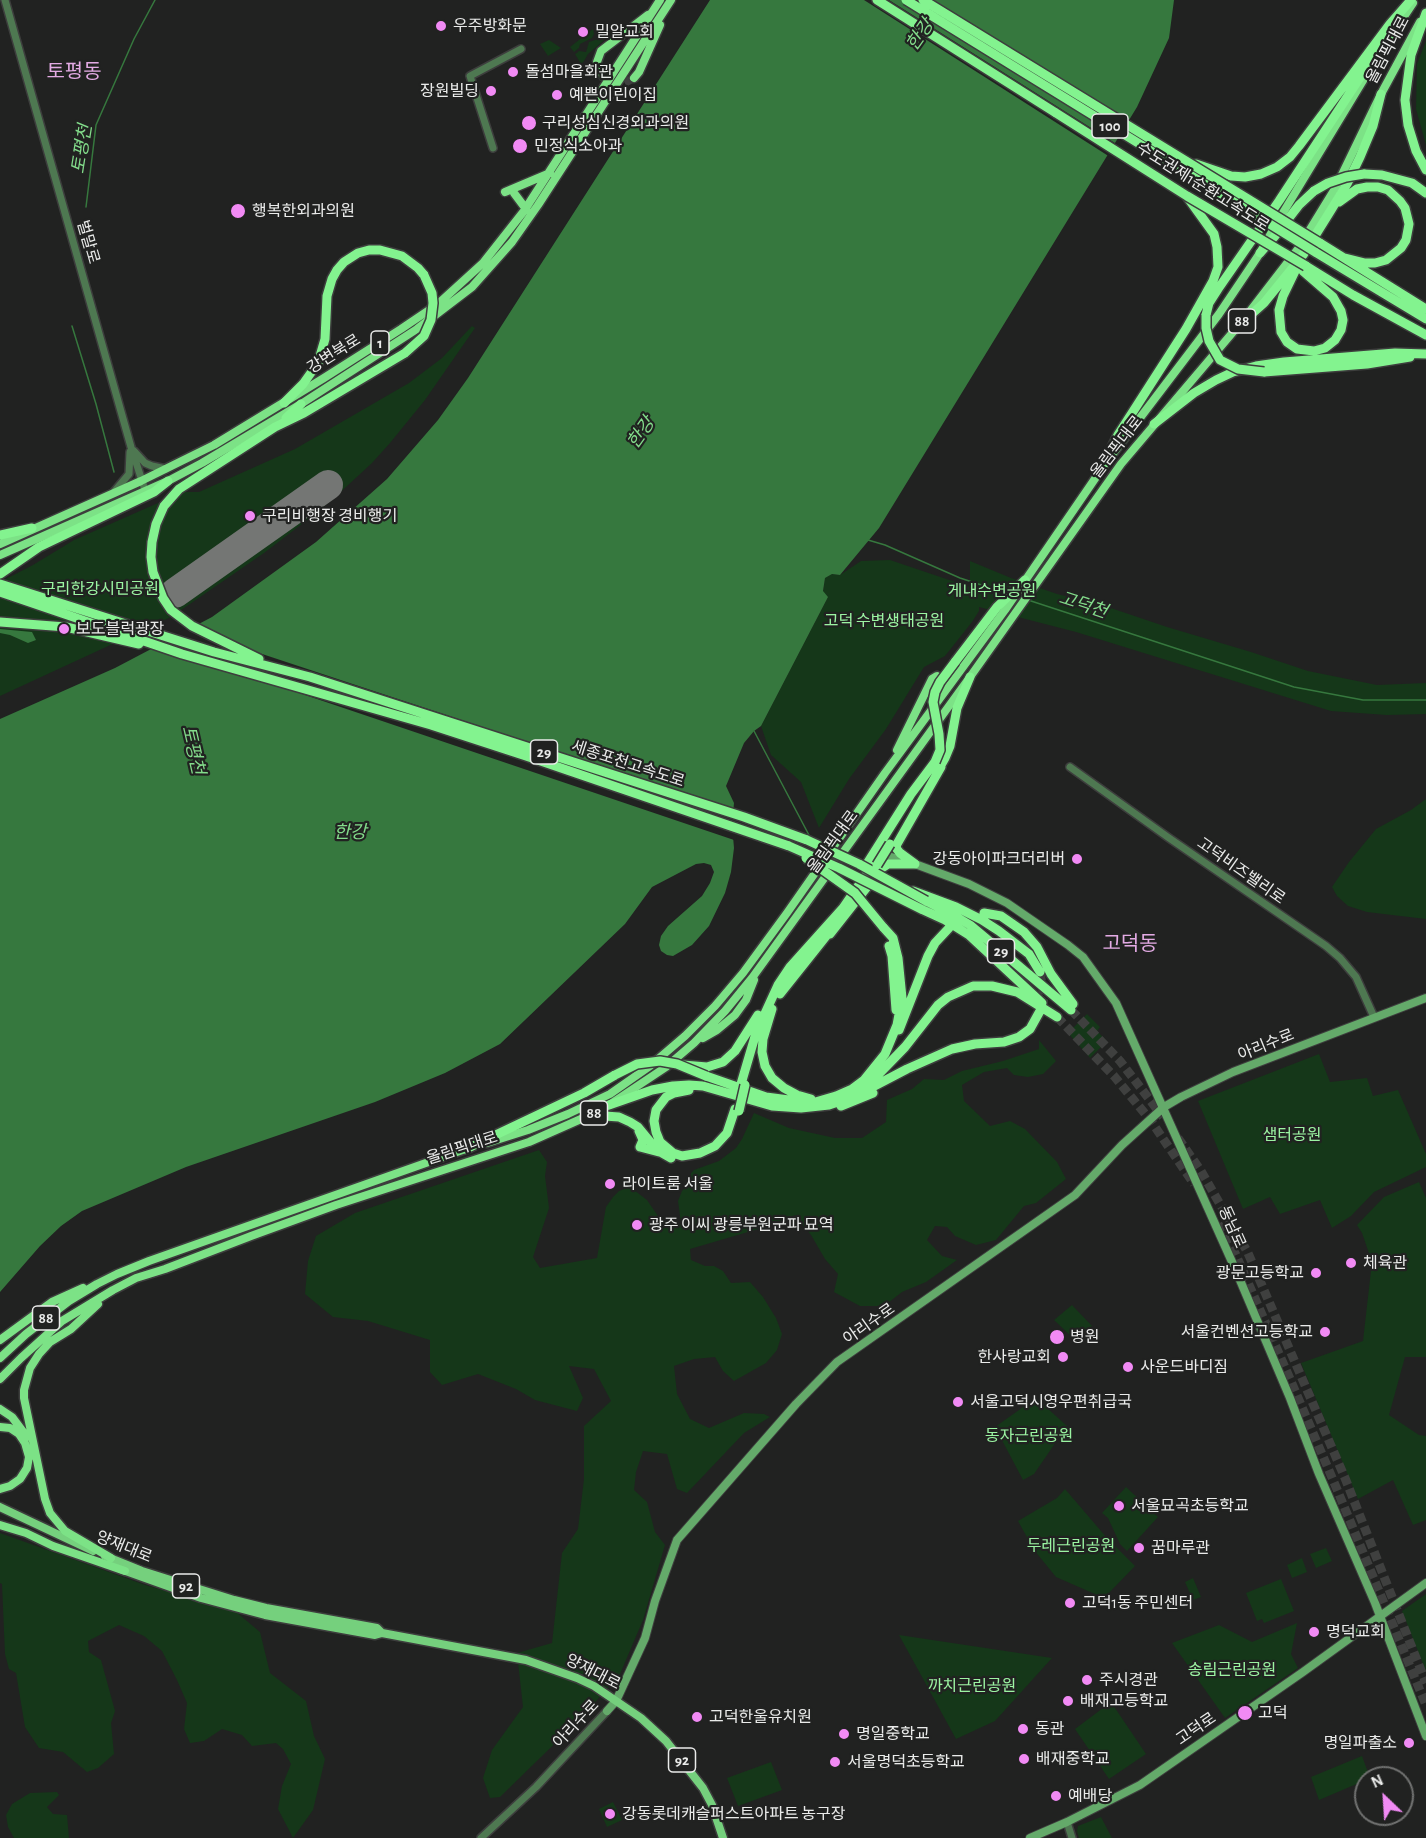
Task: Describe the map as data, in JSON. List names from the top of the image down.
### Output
{
  "streets": {
    "highway": [
      "올림픽대로",
      "100",
      "수도권제1순환고속도로",
      "88",
      "1",
      "강변북로",
      "29",
      "세종포천고속도로"
    ],
    "main road": [
      "아리수로",
      "동남로",
      "양재대로",
      "92",
      "고덕로"
    ],
    "street": ["벌말로", "고덕비즈밸리로"]
  },
  "crossings": [
    ["벌말로", "1"],
    ["벌말로", "강변북로"],
    ["고덕비즈밸리로", "아리수로"],
    ["아리수로", "동남로"],
    ["아리수로", "양재대로"],
    ["동남로", "고덕로"]
  ],
  "districts": ["토평동", "고덕동"],
  "water": ["한강", "토평천", "고덕천"],
  "parks": [
    "구리한강시민공원",
    "게내수변공원",
    "고덕 수변생태공원",
    "샘터공원",
    "동자근린공원",
    "두레근린공원",
    "송림근린공원",
    "까치근린공원"
  ],
  "places": [
    "우주방화문",
    "밀알교회",
    "돌섬마을회관",
    "장원빌딩",
    "예쁜이린이집",
    "구리성심신경외과의원",
    "민정식소아과",
    "행복한외과의원",
    "구리비행장 경비행기",
    "보도블럭광장",
    "강동아이파크더리버",
    "라이트룸 서울",
    "광주 이씨 광릉부원군파 묘역",
    "체육관",
    "광문고등학교",
    "서울컨벤션고등학교",
    "병원",
    "한사랑교회",
    "사운드바디짐",
    "서울고덕시영우편취급국",
    "서울묘곡초등학교",
    "꿈마루관",
    "고덕1동 주민센터",
    "명덕교회",
    "주시경관",
    "배재고등학교",
    "고덕",
    "고덕한울유치원",
    "동관",
    "명일중학교",
    "명일파출소",
    "배재중학교",
    "서울명덕초등학교",
    "예배당",
    "강동롯데캐슬퍼스트아파트 농구장"
  ],
  "north": "top left"
}
